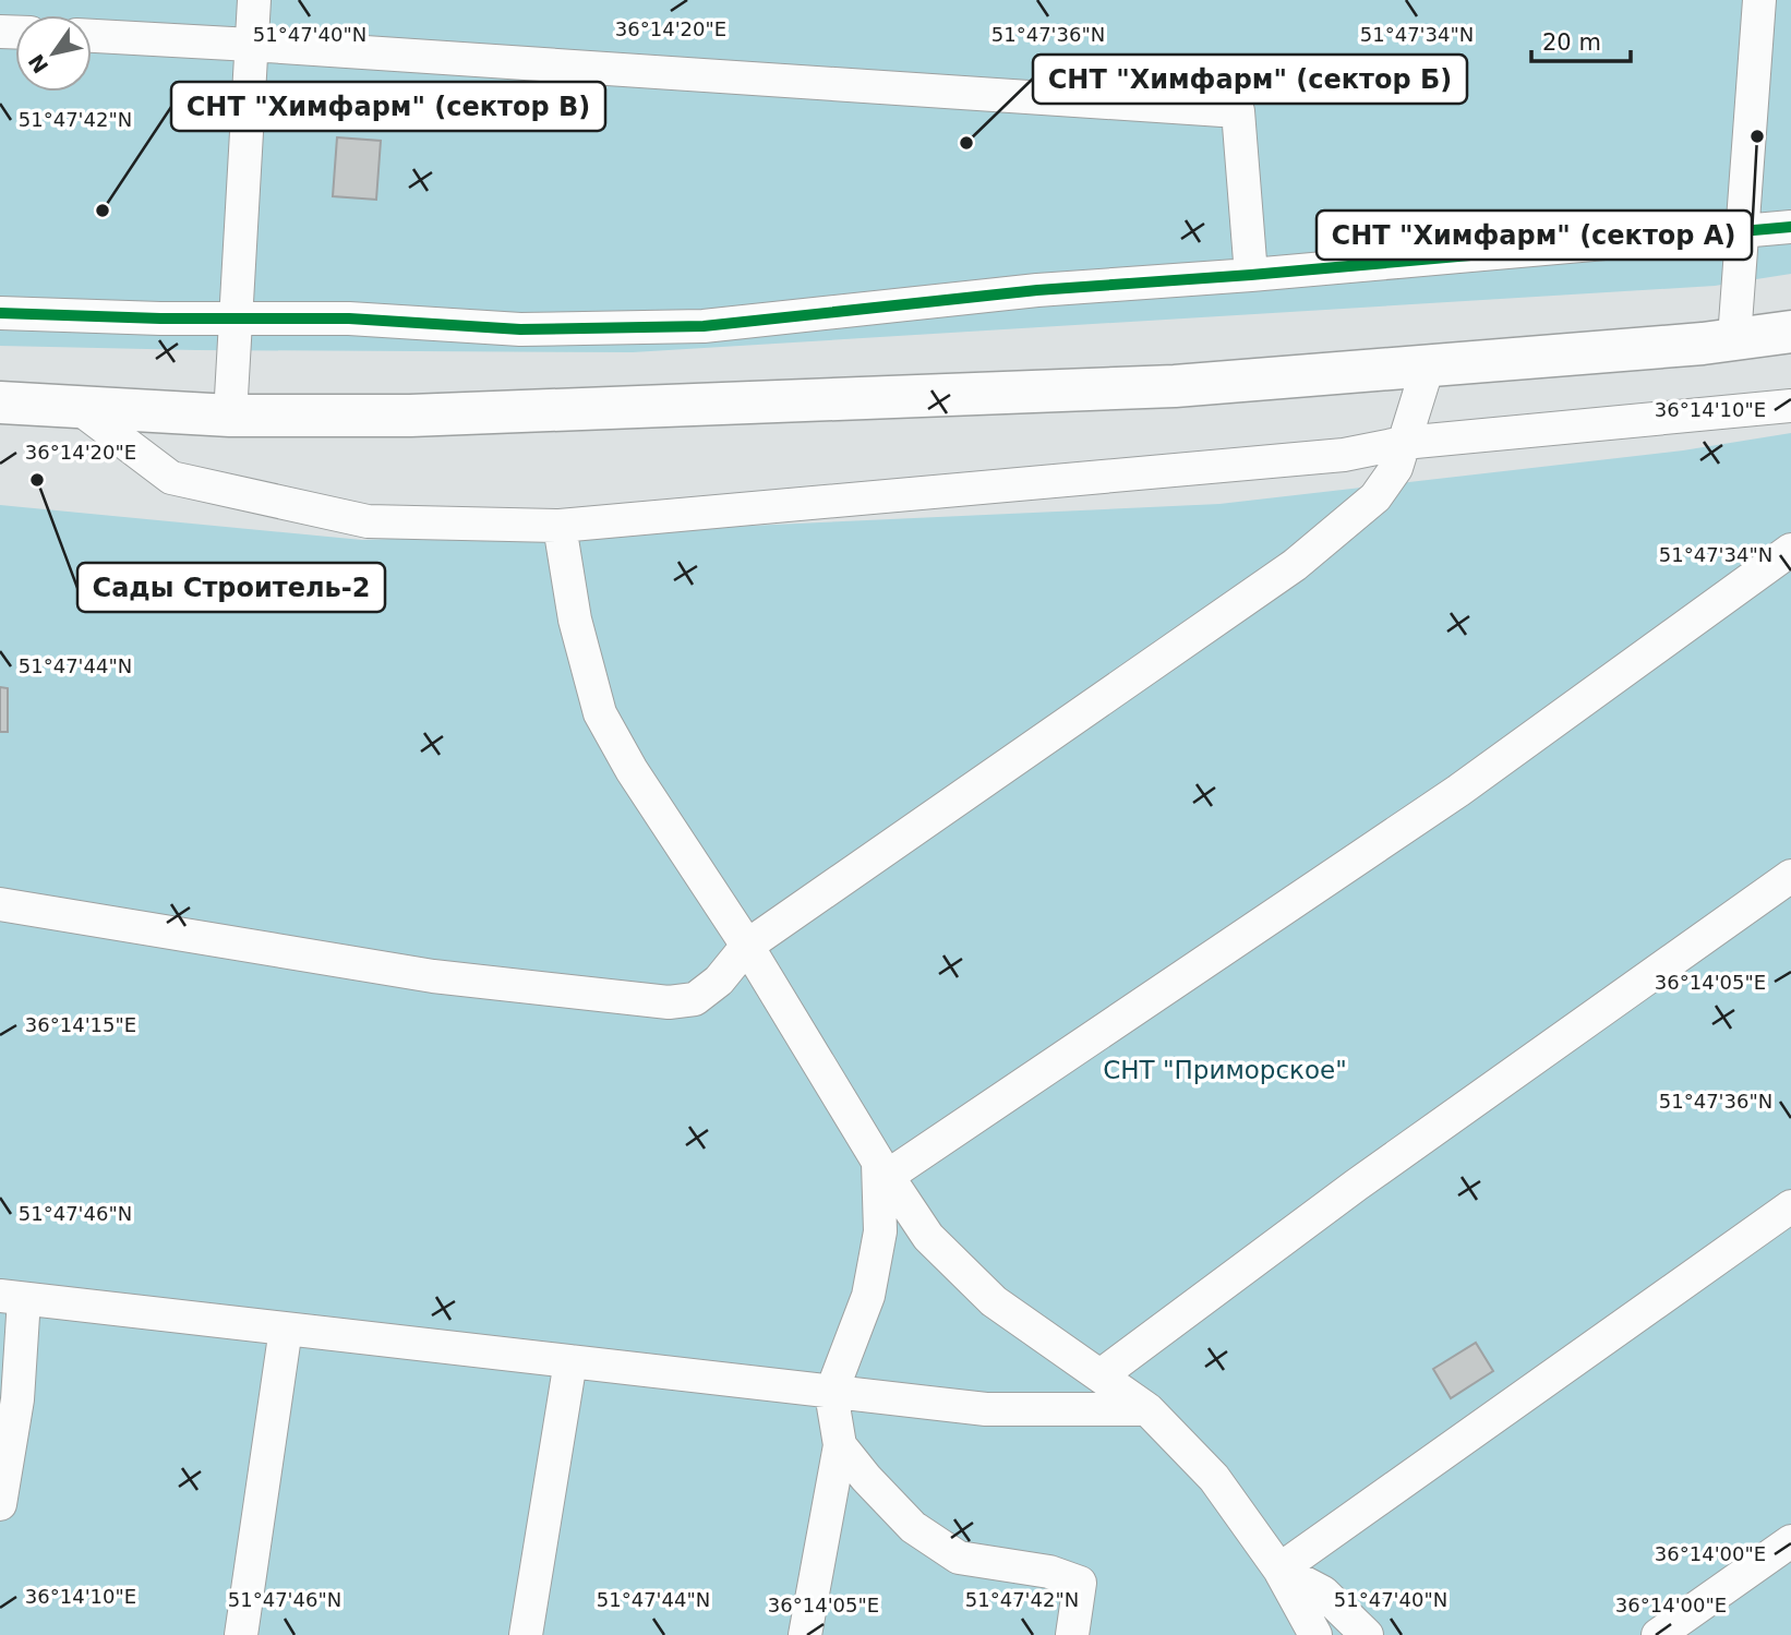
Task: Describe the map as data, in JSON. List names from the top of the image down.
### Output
{
  "parks": ["СНТ \"Приморское\""],
  "places": [
    "СНТ \"Химфарм\" (сектор А)",
    "СНТ \"Химфарм\" (сектор Б)",
    "СНТ \"Химфарм\" (сектор В)",
    "Сады Строитель-2"
  ],
  "scale_bar": "20 m",
  "north": "bottom left",
  "coordinates": [
    "36°14'20\"E",
    "51°47'40\"N",
    "51°47'36\"N",
    "51°47'34\"N",
    "51°47'42\"N",
    "36°14'10\"E",
    "51°47'44\"N",
    "36°14'05\"E",
    "36°14'15\"E",
    "51°47'46\"N",
    "36°14'00\"E"
  ]
}
